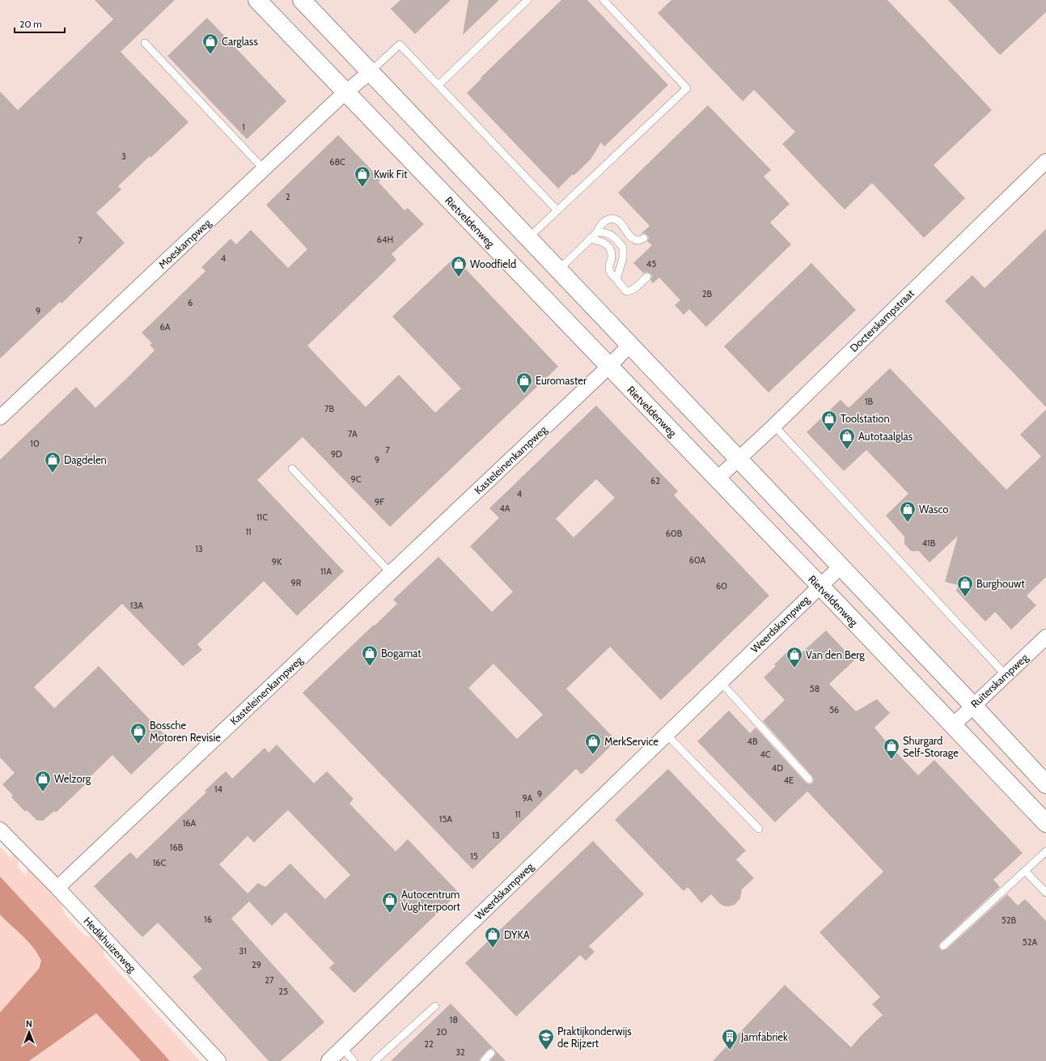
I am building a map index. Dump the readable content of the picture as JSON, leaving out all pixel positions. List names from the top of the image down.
{
  "streets": {
    "main road": ["Rietveldenweg"],
    "street": [
      "Moeskampweg",
      "Docterskampstraat",
      "Kasteleinenkampweg",
      "Weerdskampweg",
      "Ruiterskampweg",
      "Hedikhuizerweg"
    ]
  },
  "crossings": [
    ["Rietveldenweg", "Moeskampweg"],
    ["Rietveldenweg", "Docterskampstraat"],
    ["Rietveldenweg", "Kasteleinenkampweg"],
    ["Rietveldenweg", "Weerdskampweg"],
    ["Rietveldenweg", "Ruiterskampweg"],
    ["Kasteleinenkampweg", "Hedikhuizerweg"]
  ],
  "places": {
    "shop": [
      "Carglass",
      "Kwik Fit",
      "Woodfield",
      "Euromaster",
      "Toolstation",
      "Autotaalglas",
      "Dagdelen",
      "Wasco",
      "Burghouwt",
      "Bogamat",
      "Van den Berg",
      "Bossche Motoren Revisie",
      "MerkService",
      "Shurgard Self-Storage",
      "Welzorg",
      "Autocentrum Vughterpoort",
      "DYKA"
    ],
    "school or university": ["Praktijkonderwijs de Rijzert"],
    "building": ["Jamfabriek"]
  },
  "house_numbers": [
    "1",
    "3",
    "68C",
    "2",
    "64H",
    "7",
    "4",
    "45",
    "2B",
    "6",
    "9",
    "6A",
    "1B",
    "7B",
    "7A",
    "10",
    "7",
    "9D",
    "9",
    "9C",
    "62",
    "4",
    "9F",
    "4A",
    "11C",
    "11",
    "60B",
    "41B",
    "13",
    "60A",
    "9K",
    "11A",
    "9R",
    "60",
    "13A",
    "58",
    "56",
    "4B",
    "4C",
    "4D",
    "4E",
    "14",
    "9",
    "9A",
    "11",
    "15A",
    "16A",
    "13",
    "16B",
    "15",
    "16C",
    "16",
    "52B",
    "52A",
    "31",
    "29",
    "27",
    "25",
    "18",
    "20",
    "22",
    "32"
  ],
  "scale_bar": "20 m",
  "north": "top"
}
